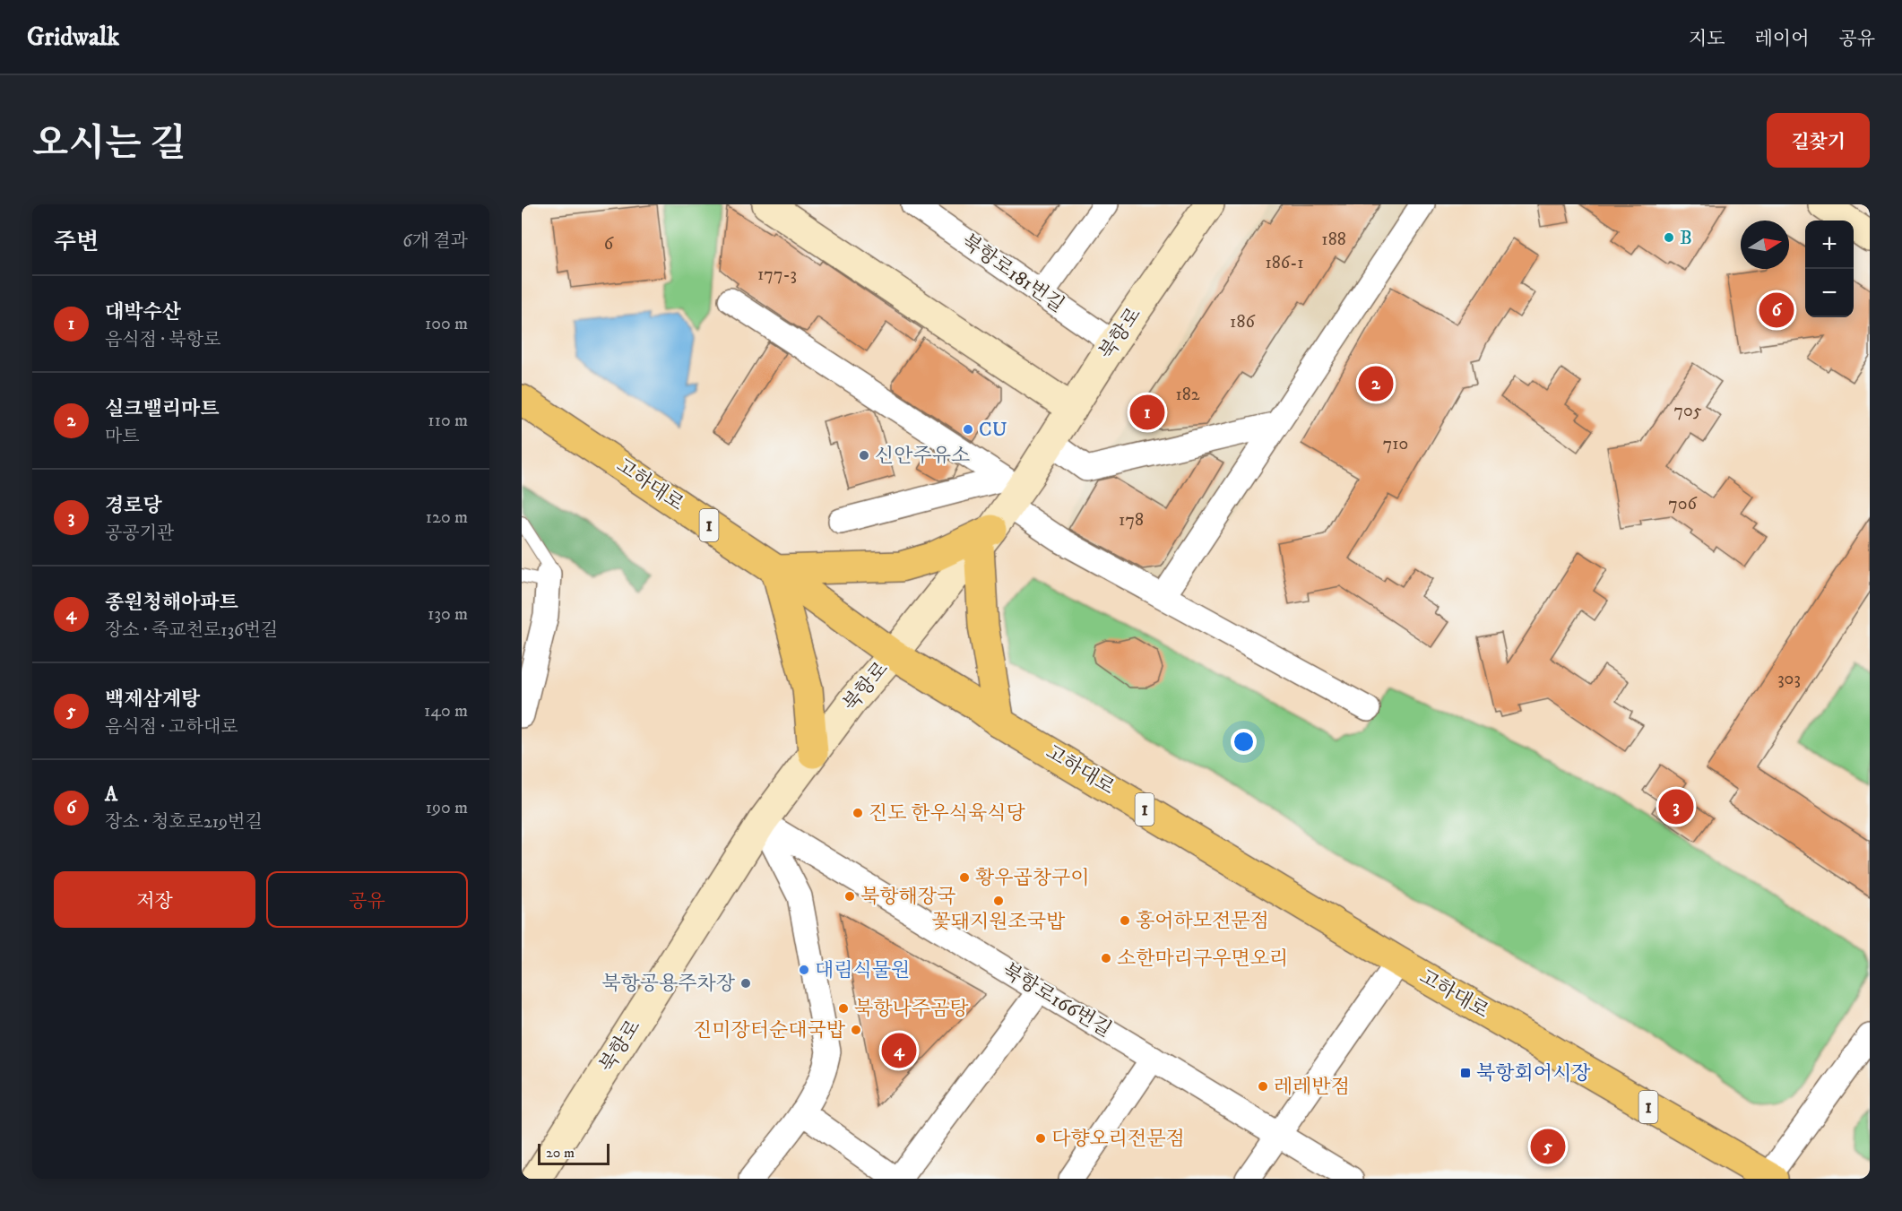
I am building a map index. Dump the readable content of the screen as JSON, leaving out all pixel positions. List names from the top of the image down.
{
  "streets": {
    "main road": ["고하대로", "1"],
    "street": ["북항로181번길", "북항로", "북항로166번길"]
  },
  "crossings": [
    ["북항로181번길", "북항로"],
    ["북항로", "고하대로"],
    ["북항로", "북항로166번길"]
  ],
  "places": {
    "other": [
      "B",
      "CU",
      "신안주유소",
      "진도 한우식육식당",
      "황우곱창구이",
      "북항해장국",
      "꽃돼지원조국밥",
      "홍어하모전문점",
      "소한마리구우면오리",
      "대림식물원",
      "북항공용주차장",
      "북항나주곰탕",
      "진미장터순대국밥",
      "레레반점",
      "다향오리전문점"
    ],
    "transit": ["북항회어시장"]
  },
  "house_numbers": [
    "188",
    "6",
    "186-1",
    "177-3",
    "186",
    "182",
    "705",
    "710",
    "706",
    "178",
    "303"
  ],
  "scale_bar": "20 m",
  "north": "right",
  "page": {
    "header": "Gridwalk",
    "nav": ["지도", "레이어", "공유"],
    "title": "오시는 길",
    "buttons": [
      "길찾기",
      ["저장", "공유"]
    ],
    "heading": ["주변", "6개 결과"],
    "map_buttons": ["+", "−"],
    "list": [
      {
        "mark": "1",
        "name": "대박수산",
        "note": "음식점 · 북항로",
        "value": "100 m"
      },
      {
        "mark": "2",
        "name": "실크밸리마트",
        "note": "마트",
        "value": "110 m"
      },
      {
        "mark": "3",
        "name": "경로당",
        "note": "공공기관",
        "value": "120 m"
      },
      {
        "mark": "4",
        "name": "종원청해아파트",
        "note": "장소 · 죽교천로136번길",
        "value": "130 m"
      },
      {
        "mark": "5",
        "name": "백제삼계탕",
        "note": "음식점 · 고하대로",
        "value": "140 m"
      },
      {
        "mark": "6",
        "name": "A",
        "note": "장소 · 청호로219번길",
        "value": "190 m"
      }
    ],
    "pins": [
      "6",
      "2",
      "1",
      "3",
      "4",
      "5"
    ],
    "scale": "20 m"
  }
}
